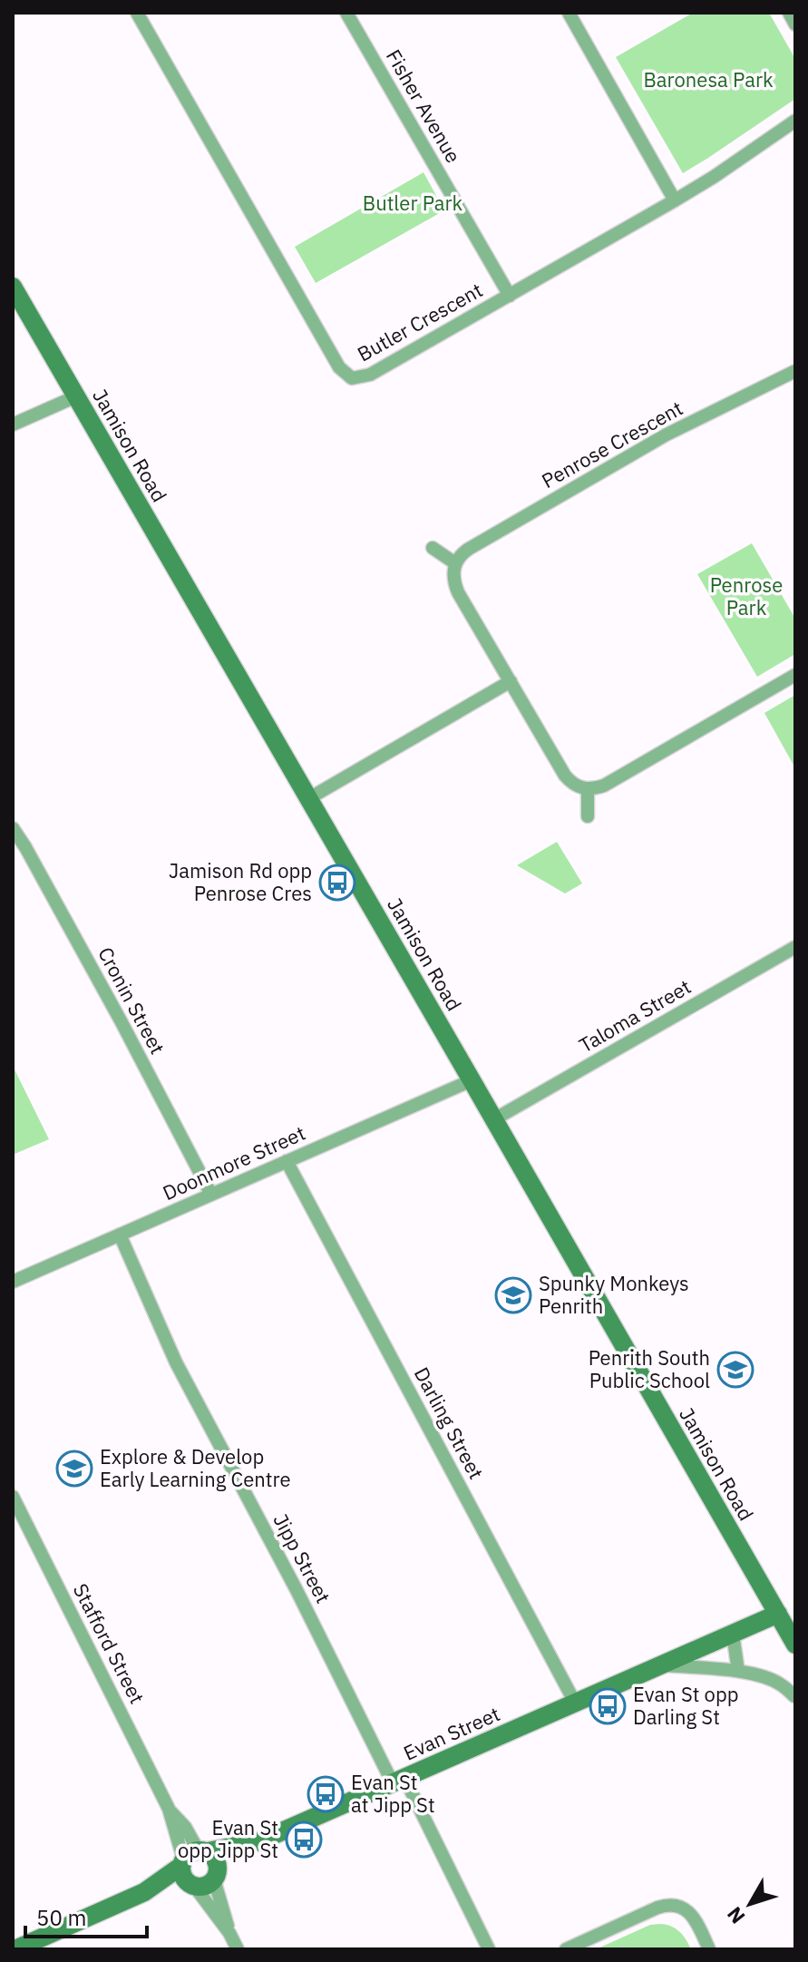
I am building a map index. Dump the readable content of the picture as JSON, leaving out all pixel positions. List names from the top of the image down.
{
  "streets": {
    "main road": ["Jamison Road", "Evan Street"],
    "street": [
      "Fisher Avenue",
      "Butler Crescent",
      "Penrose Crescent",
      "Cronin Street",
      "Taloma Street",
      "Doonmore Street",
      "Darling Street",
      "Jipp Street",
      "Stafford Street"
    ]
  },
  "crossings": [
    ["Fisher Avenue", "Butler Crescent"],
    ["Jamison Road", "Taloma Street"],
    ["Jamison Road", "Doonmore Street"],
    ["Jamison Road", "Evan Street"],
    ["Cronin Street", "Doonmore Street"],
    ["Doonmore Street", "Darling Street"],
    ["Doonmore Street", "Jipp Street"],
    ["Darling Street", "Evan Street"],
    ["Jipp Street", "Evan Street"],
    ["Stafford Street", "Evan Street"]
  ],
  "parks": ["Baronesa Park", "Butler Park", "Penrose Park"],
  "places": {
    "bus stop": [
      "Jamison Rd opp Penrose Cres",
      "Evan St opp Darling St",
      "Evan St at Jipp St",
      "Evan St opp Jipp St"
    ],
    "school or university": ["Spunky Monkeys Penrith", "Penrith South Public School", "Explore & Develop Early Learning Centre"]
  },
  "scale_bar": "50 m",
  "north": "bottom left"
}
